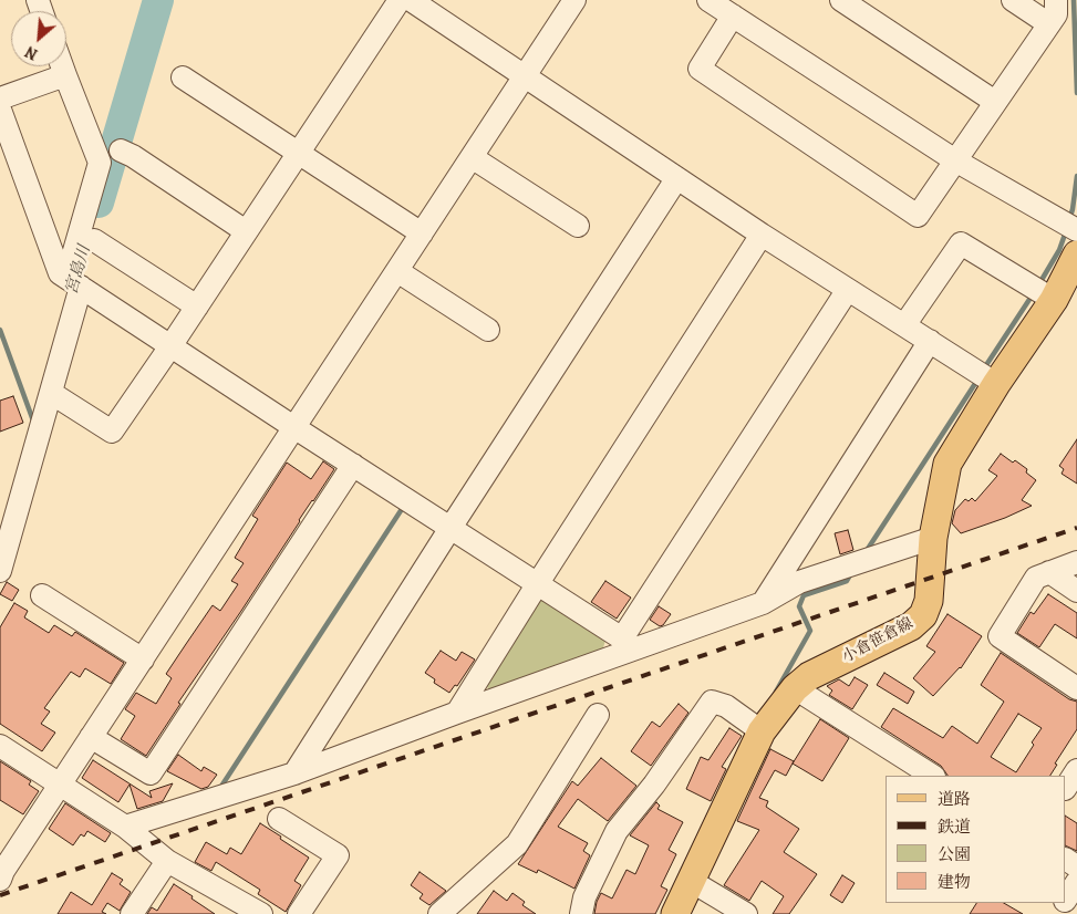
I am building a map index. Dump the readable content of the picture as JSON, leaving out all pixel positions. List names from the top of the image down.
{
  "streets": {
    "main road": ["小倉笹倉線"]
  },
  "water": ["宮島川"],
  "legend": [
    "道路",
    "鉄道",
    "公園",
    "建物"
  ],
  "north": "bottom left"
}
